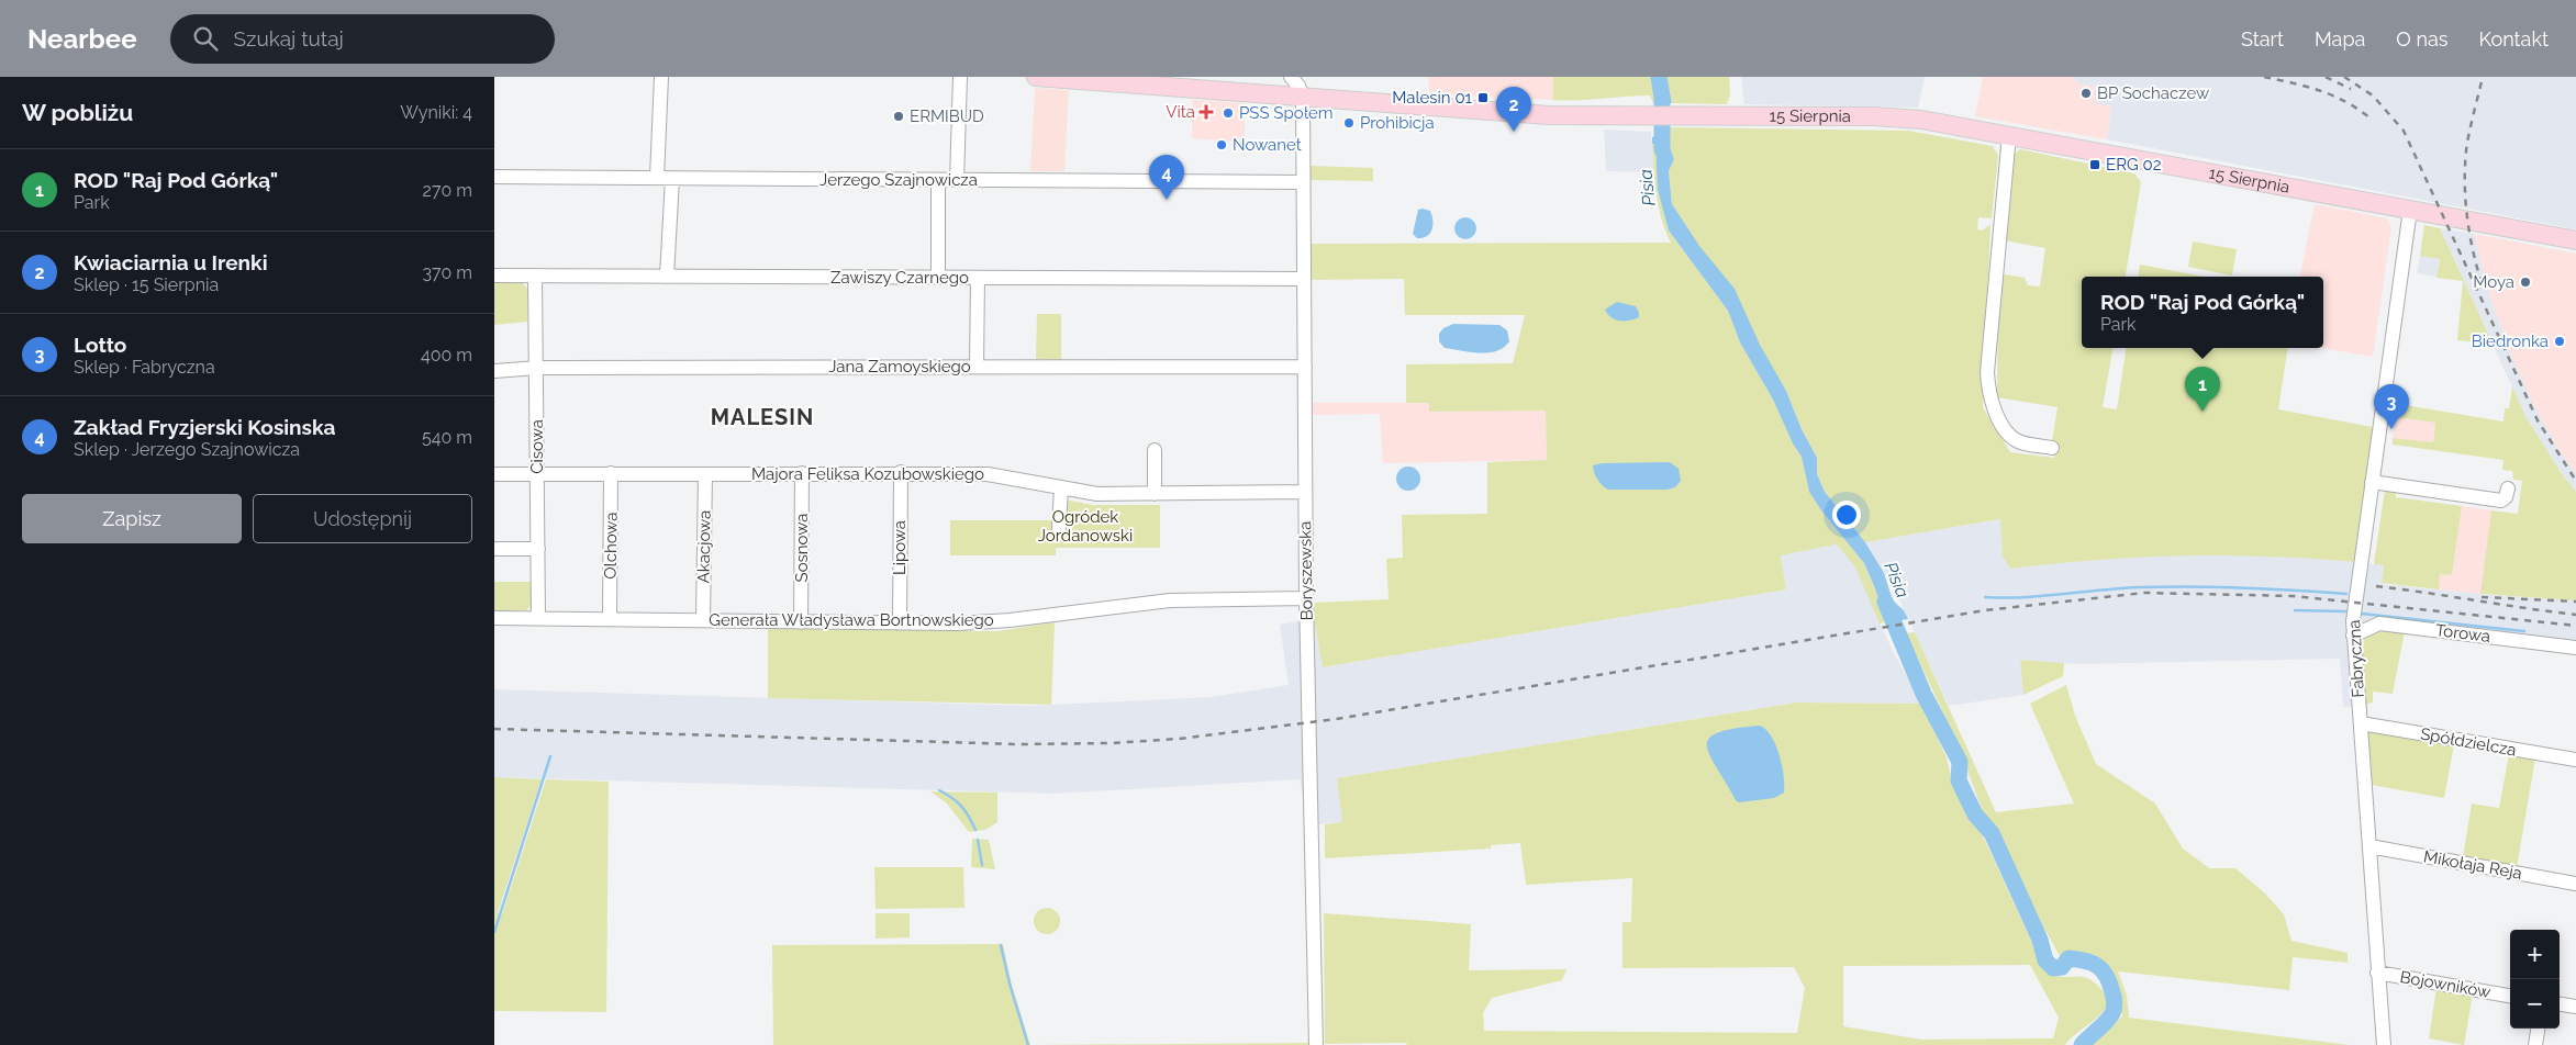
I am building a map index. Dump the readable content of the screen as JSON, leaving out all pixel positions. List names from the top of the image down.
{
  "streets": {
    "main road": ["15 Sierpnia"],
    "street": [
      "Jerzego Szajnowicza",
      "Zawiszy Czarnego",
      "Jana Zamoyskiego",
      "Cisowa",
      "Majora Feliksa Kozubowskiego",
      "Olchowa",
      "Akacjowa",
      "Sosnowa",
      "Lipowa",
      "Boryszewska",
      "Generała Władysława Bortnowskiego",
      "Torowa",
      "Fabryczna",
      "Spółdzielcza",
      "Mikołaja Reja",
      "Bojowników"
    ]
  },
  "crossings": [
    ["15 Sierpnia", "Boryszewska"],
    ["15 Sierpnia", "Fabryczna"],
    ["Jerzego Szajnowicza", "Boryszewska"],
    ["Zawiszy Czarnego", "Cisowa"],
    ["Zawiszy Czarnego", "Boryszewska"],
    ["Jana Zamoyskiego", "Cisowa"],
    ["Jana Zamoyskiego", "Boryszewska"],
    ["Cisowa", "Majora Feliksa Kozubowskiego"],
    ["Cisowa", "Generała Władysława Bortnowskiego"],
    ["Majora Feliksa Kozubowskiego", "Olchowa"],
    ["Majora Feliksa Kozubowskiego", "Akacjowa"],
    ["Majora Feliksa Kozubowskiego", "Sosnowa"],
    ["Majora Feliksa Kozubowskiego", "Lipowa"],
    ["Majora Feliksa Kozubowskiego", "Boryszewska"],
    ["Olchowa", "Generała Władysława Bortnowskiego"],
    ["Akacjowa", "Generała Władysława Bortnowskiego"],
    ["Sosnowa", "Generała Władysława Bortnowskiego"],
    ["Lipowa", "Generała Władysława Bortnowskiego"],
    ["Boryszewska", "Generała Władysława Bortnowskiego"],
    ["Torowa", "Fabryczna"],
    ["Fabryczna", "Spółdzielcza"],
    ["Fabryczna", "Mikołaja Reja"],
    ["Fabryczna", "Bojowników"]
  ],
  "districts": ["MALESIN"],
  "water": ["Pisia"],
  "parks": ["Ogródek Jordanowski"],
  "places": {
    "other": [
      "BP Sochaczew",
      "PSS Społem",
      "ERMIBUD",
      "Prohibicja",
      "Nowanet",
      "Moya",
      "Biedronka"
    ],
    "transit": ["Malesin 01", "ERG 02"],
    "health": ["Vita"]
  },
  "page": {
    "header": "Nearbee",
    "search": "Szukaj tutaj",
    "nav": [
      "Start",
      "Mapa",
      "O nas",
      "Kontakt"
    ],
    "heading": ["W pobliżu", "Wyniki: 4"],
    "pins": [
      "2",
      "4",
      "1",
      "3"
    ],
    "list": [
      {
        "mark": "1",
        "name": "ROD \"Raj Pod Górką\"",
        "note": "Park",
        "value": "270 m"
      },
      {
        "mark": "2",
        "name": "Kwiaciarnia u Irenki",
        "note": "Sklep · 15 Sierpnia",
        "value": "370 m"
      },
      {
        "mark": "3",
        "name": "Lotto",
        "note": "Sklep · Fabryczna",
        "value": "400 m"
      },
      {
        "mark": "4",
        "name": "Zakład Fryzjerski Kosinska",
        "note": "Sklep · Jerzego Szajnowicza",
        "value": "540 m"
      }
    ],
    "popup": ["ROD \"Raj Pod Górką\"", "Park"],
    "buttons": ["Zapisz", "Udostępnij"],
    "map_buttons": ["+", "−"]
  }
}
